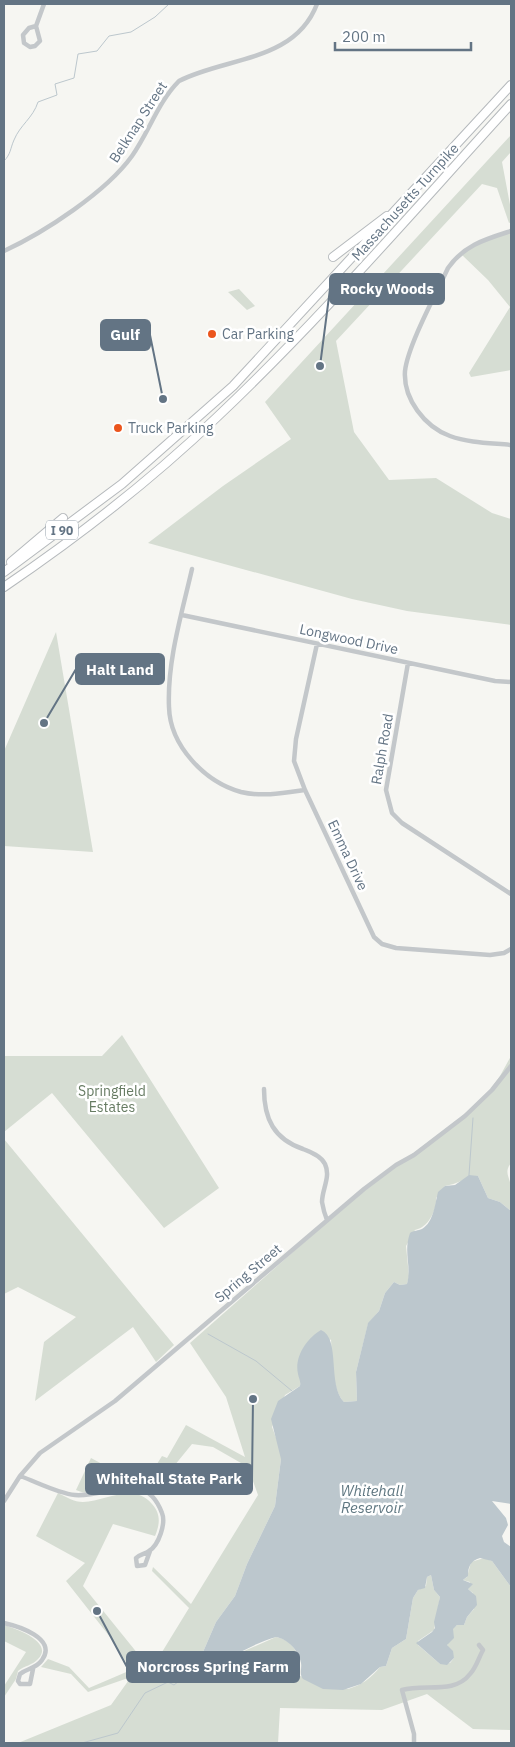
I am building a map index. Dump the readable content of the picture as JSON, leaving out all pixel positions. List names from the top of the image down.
{
  "streets": {
    "highway": ["Massachusetts Turnpike", "I 90"],
    "street": [
      "Belknap Street",
      "Longwood Drive",
      "Ralph Road",
      "Emma Drive",
      "Spring Street"
    ]
  },
  "crossings": [
    ["Longwood Drive", "Ralph Road"],
    ["Longwood Drive", "Emma Drive"]
  ],
  "water": ["Whitehall Reservoir"],
  "parks": ["Springfield Estates"],
  "places": [
    "Car Parking",
    "Rocky Woods",
    "Gulf",
    "Truck Parking",
    "Halt Land",
    "Whitehall State Park",
    "Norcross Spring Farm"
  ],
  "scale_bar": "200 m"
}
